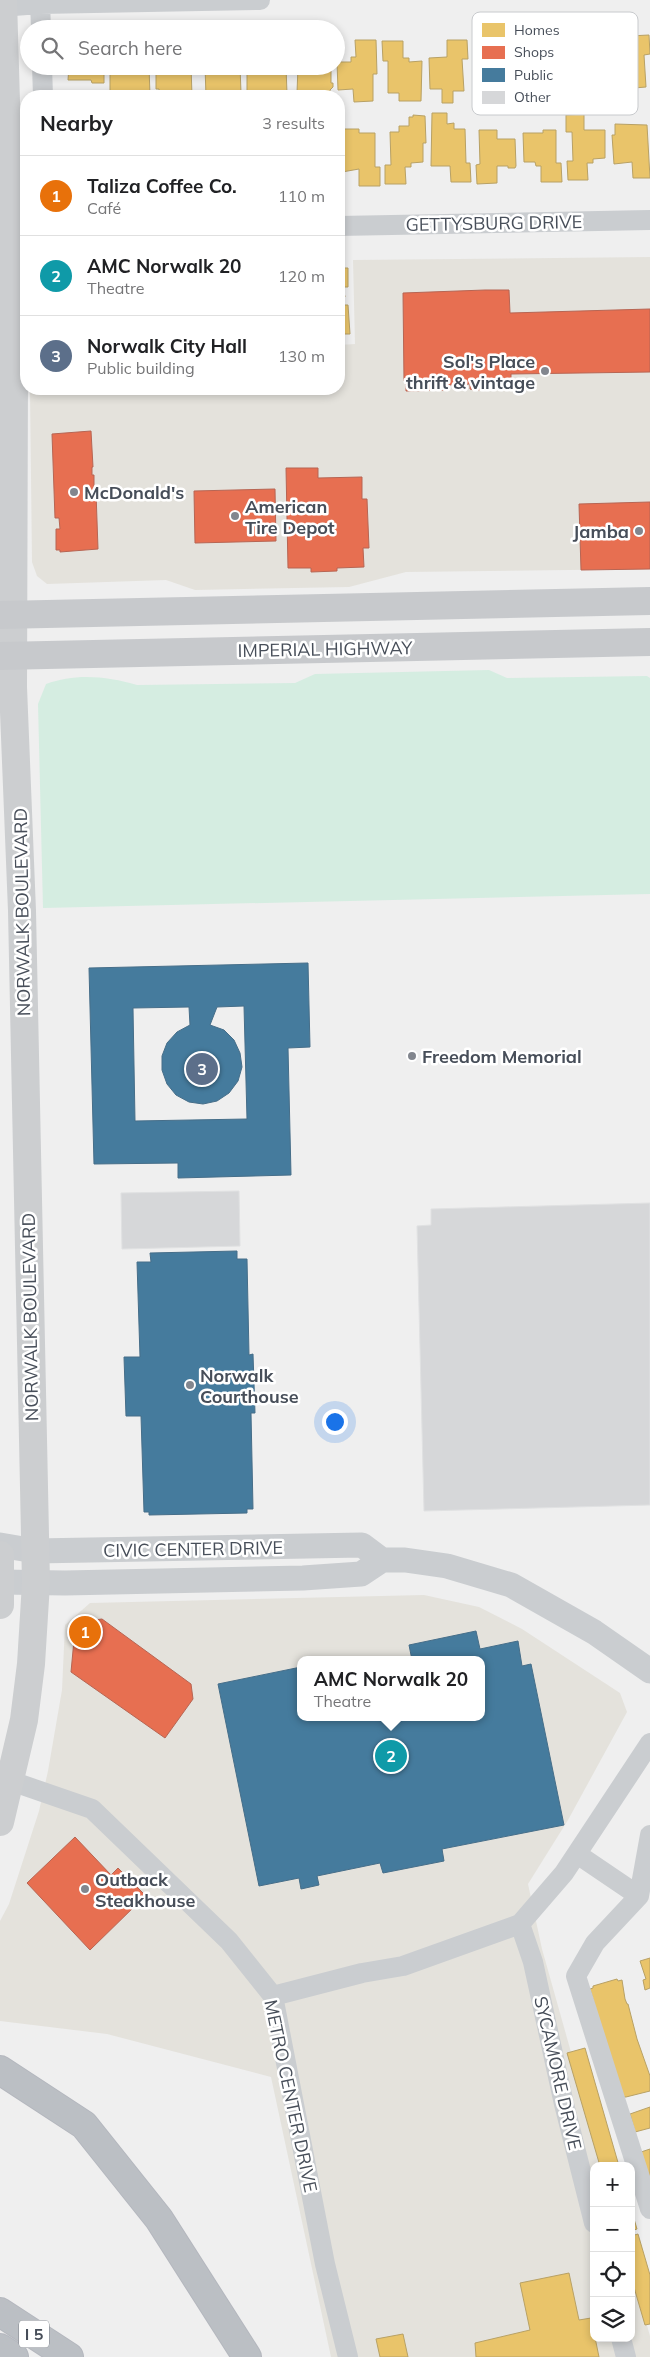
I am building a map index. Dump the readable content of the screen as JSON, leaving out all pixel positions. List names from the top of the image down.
{
  "streets": {
    "highway": ["I 5"],
    "main road": ["IMPERIAL HIGHWAY", "NORWALK BOULEVARD"],
    "street": [
      "GETTYSBURG DRIVE",
      "CIVIC CENTER DRIVE",
      "SYCAMORE DRIVE",
      "METRO CENTER DRIVE"
    ]
  },
  "crossings": [
    ["IMPERIAL HIGHWAY", "NORWALK BOULEVARD"],
    ["NORWALK BOULEVARD", "CIVIC CENTER DRIVE"],
    ["NORWALK BOULEVARD", "METRO CENTER DRIVE"]
  ],
  "places": [
    "Sol's Place thrift & vintage",
    "McDonald's",
    "American Tire Depot",
    "Jamba",
    "Freedom Memorial",
    "Norwalk Courthouse",
    "Outback Steakhouse"
  ],
  "legend": [
    "Homes",
    "Shops",
    "Public",
    "Other"
  ],
  "page": {
    "search": "Search here",
    "heading": ["Nearby", "3 results"],
    "list": [
      {
        "mark": "1",
        "name": "Taliza Coffee Co.",
        "note": "Café",
        "value": "110 m"
      },
      {
        "mark": "2",
        "name": "AMC Norwalk 20",
        "note": "Theatre",
        "value": "120 m"
      },
      {
        "mark": "3",
        "name": "Norwalk City Hall",
        "note": "Public building",
        "value": "130 m"
      }
    ],
    "pins": ["3", "1", "2"],
    "popup": ["AMC Norwalk 20", "Theatre"],
    "map_buttons": ["+", "−"]
  }
}
